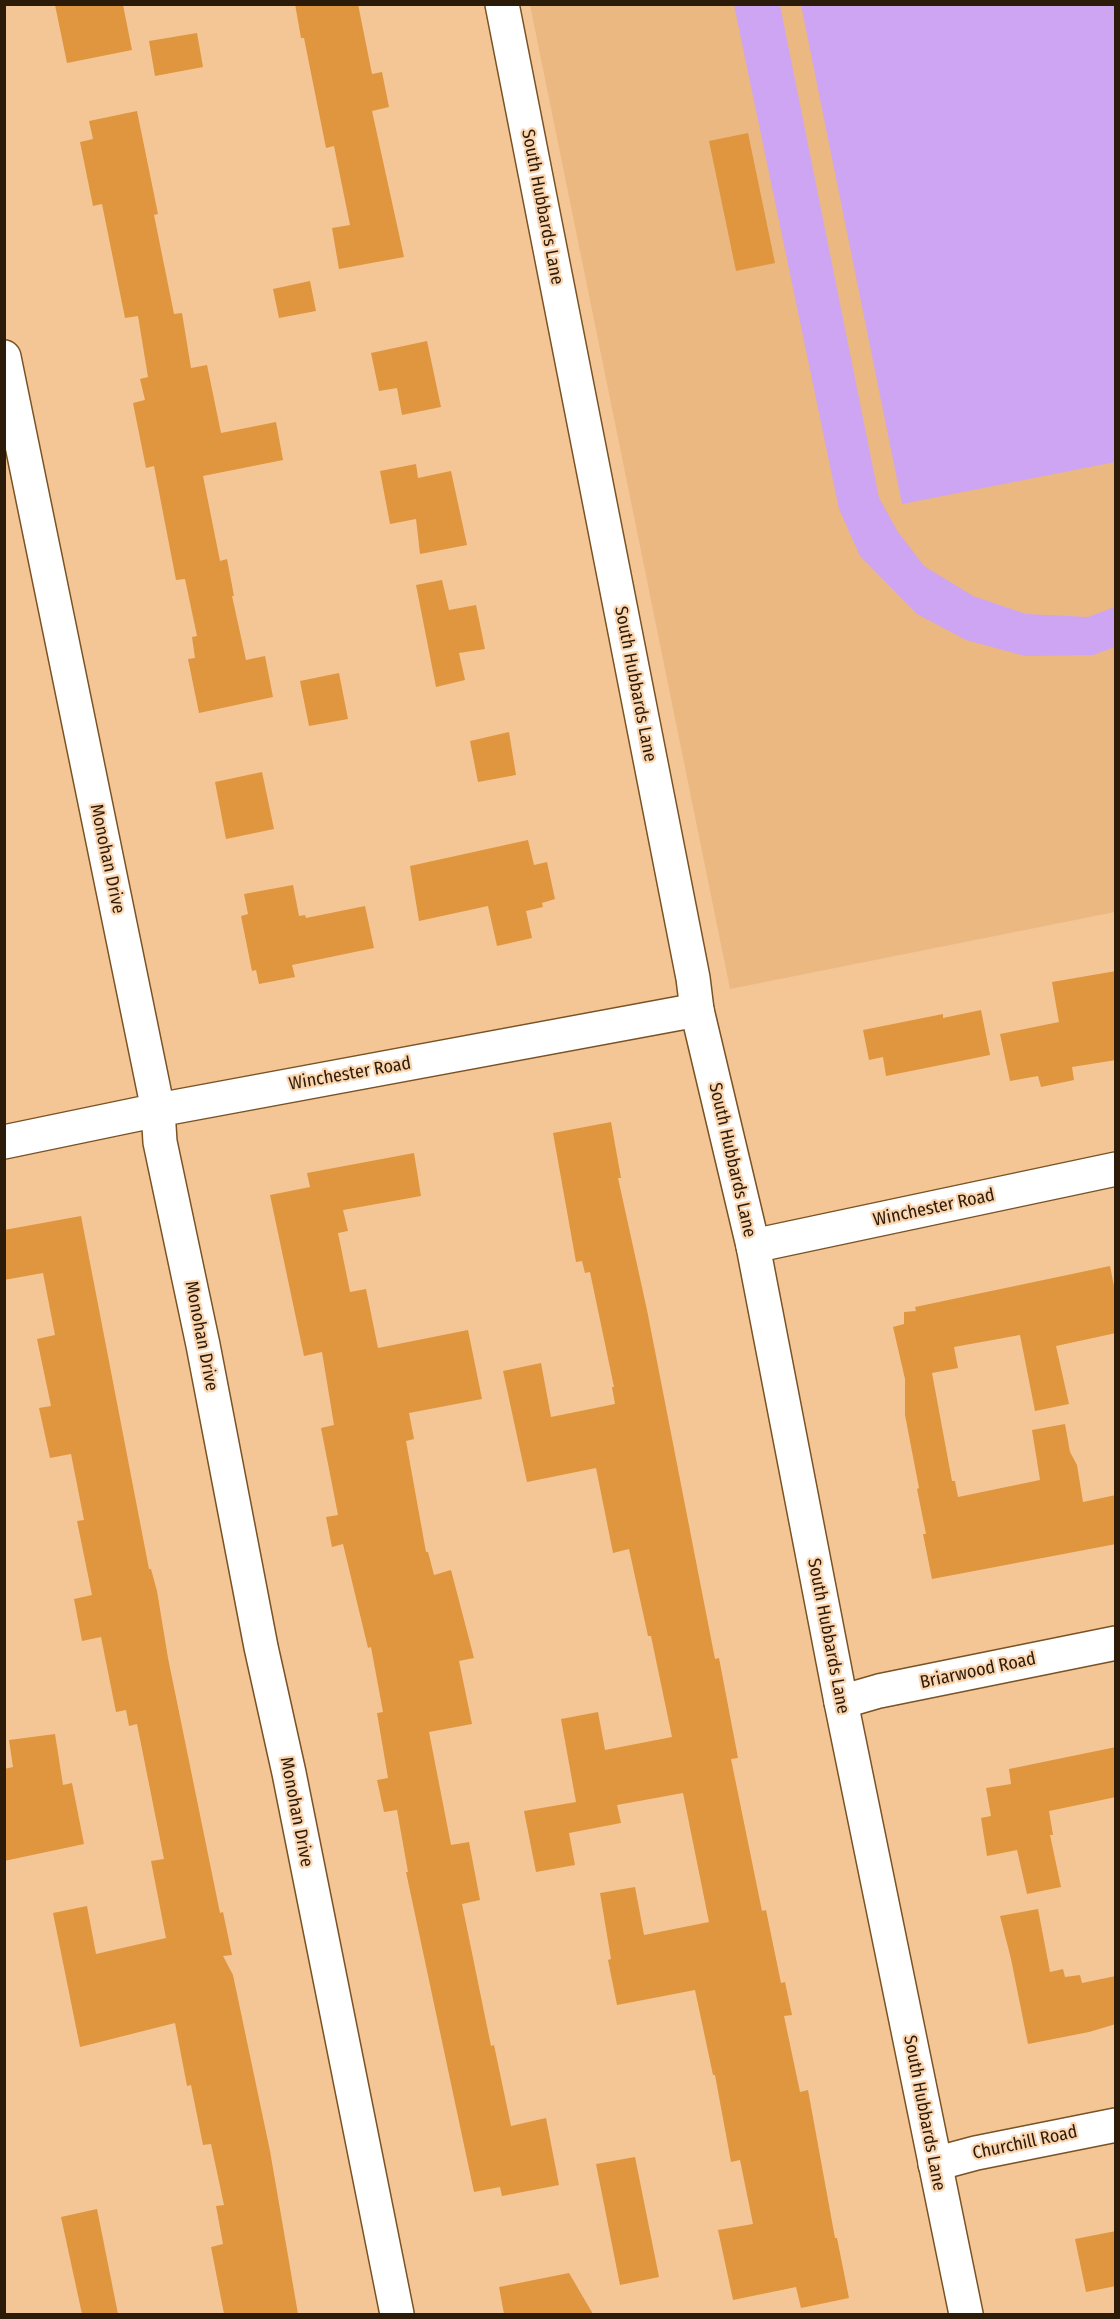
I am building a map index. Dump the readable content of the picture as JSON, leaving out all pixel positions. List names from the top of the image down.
{
  "streets": {
    "street": [
      "South Hubbards Lane",
      "Monohan Drive",
      "Winchester Road",
      "Briarwood Road",
      "Churchill Road"
    ]
  },
  "crossings": [
    ["South Hubbards Lane", "Winchester Road"],
    ["South Hubbards Lane", "Briarwood Road"],
    ["South Hubbards Lane", "Churchill Road"],
    ["Monohan Drive", "Winchester Road"]
  ]
}
